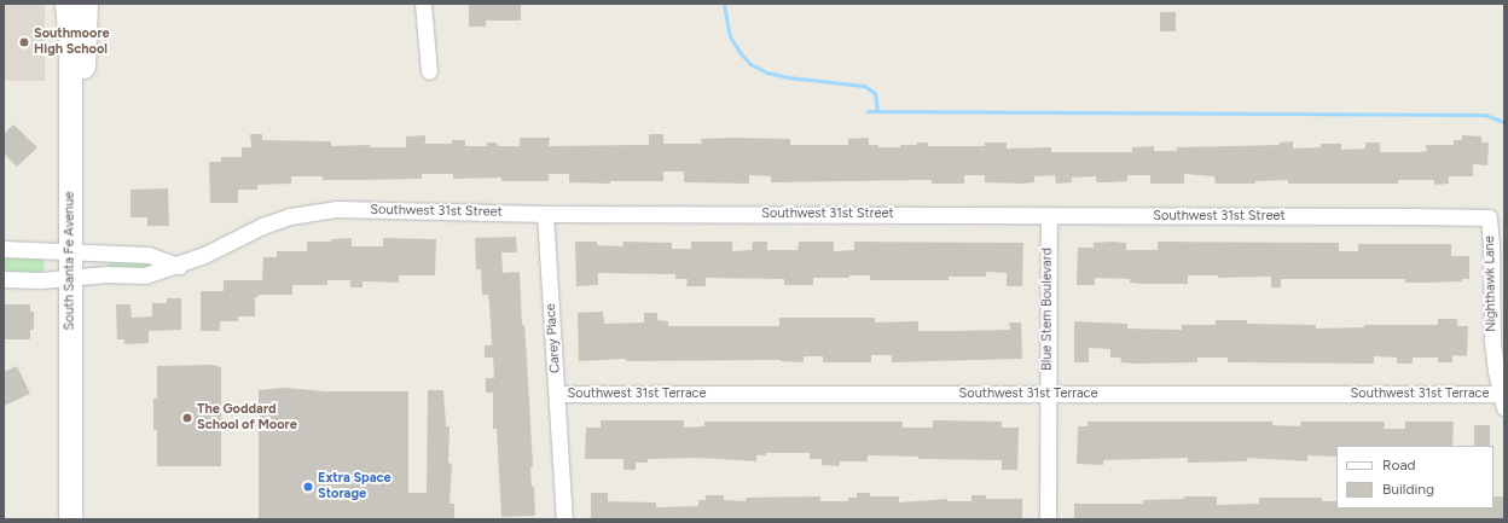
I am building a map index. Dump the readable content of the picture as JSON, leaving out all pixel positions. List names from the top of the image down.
{
  "streets": {
    "main road": ["South Santa Fe Avenue"],
    "street": [
      "Southwest 31st Street",
      "Nighthawk Lane",
      "Blue Stem Boulevard",
      "Carey Place",
      "Southwest 31st Terrace"
    ]
  },
  "crossings": [
    ["Southwest 31st Street", "South Santa Fe Avenue"],
    ["Southwest 31st Street", "Nighthawk Lane"],
    ["Southwest 31st Street", "Blue Stem Boulevard"],
    ["Southwest 31st Street", "Carey Place"],
    ["Nighthawk Lane", "Southwest 31st Terrace"],
    ["Blue Stem Boulevard", "Southwest 31st Terrace"],
    ["Carey Place", "Southwest 31st Terrace"]
  ],
  "places": ["Southmoore High School", "The Goddard School of Moore", "Extra Space Storage"],
  "legend": ["Road", "Building"]
}
